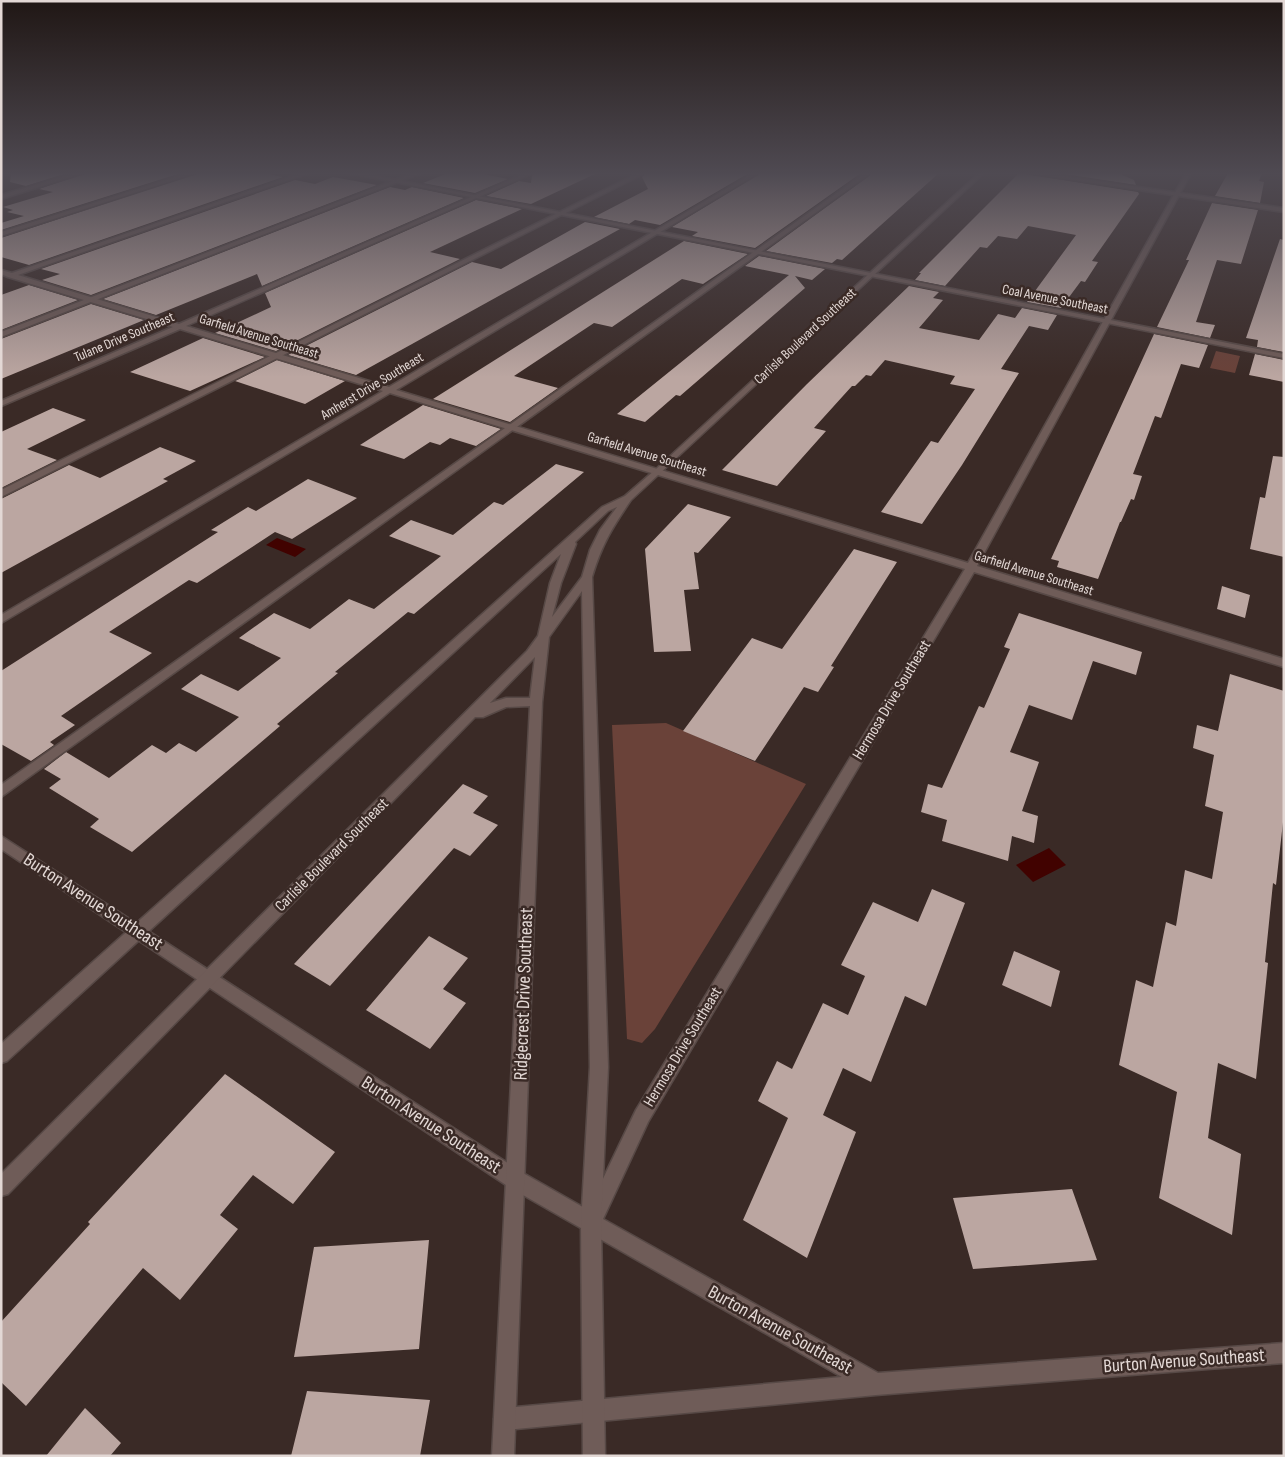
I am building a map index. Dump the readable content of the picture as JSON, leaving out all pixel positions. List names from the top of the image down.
{
  "streets": {
    "street": [
      "Coal Avenue Southeast",
      "Garfield Avenue Southeast",
      "Carlisle Boulevard Southeast",
      "Tulane Drive Southeast",
      "Amherst Drive Southeast",
      "Hermosa Drive Southeast",
      "Burton Avenue Southeast",
      "Ridgecrest Drive Southeast"
    ]
  },
  "crossings": [
    ["Coal Avenue Southeast", "Carlisle Boulevard Southeast"],
    ["Coal Avenue Southeast", "Hermosa Drive Southeast"],
    ["Garfield Avenue Southeast", "Carlisle Boulevard Southeast"],
    ["Garfield Avenue Southeast", "Tulane Drive Southeast"],
    ["Garfield Avenue Southeast", "Amherst Drive Southeast"],
    ["Garfield Avenue Southeast", "Hermosa Drive Southeast"],
    ["Carlisle Boulevard Southeast", "Burton Avenue Southeast"],
    ["Carlisle Boulevard Southeast", "Ridgecrest Drive Southeast"],
    ["Hermosa Drive Southeast", "Burton Avenue Southeast"],
    ["Burton Avenue Southeast", "Ridgecrest Drive Southeast"]
  ]
}
